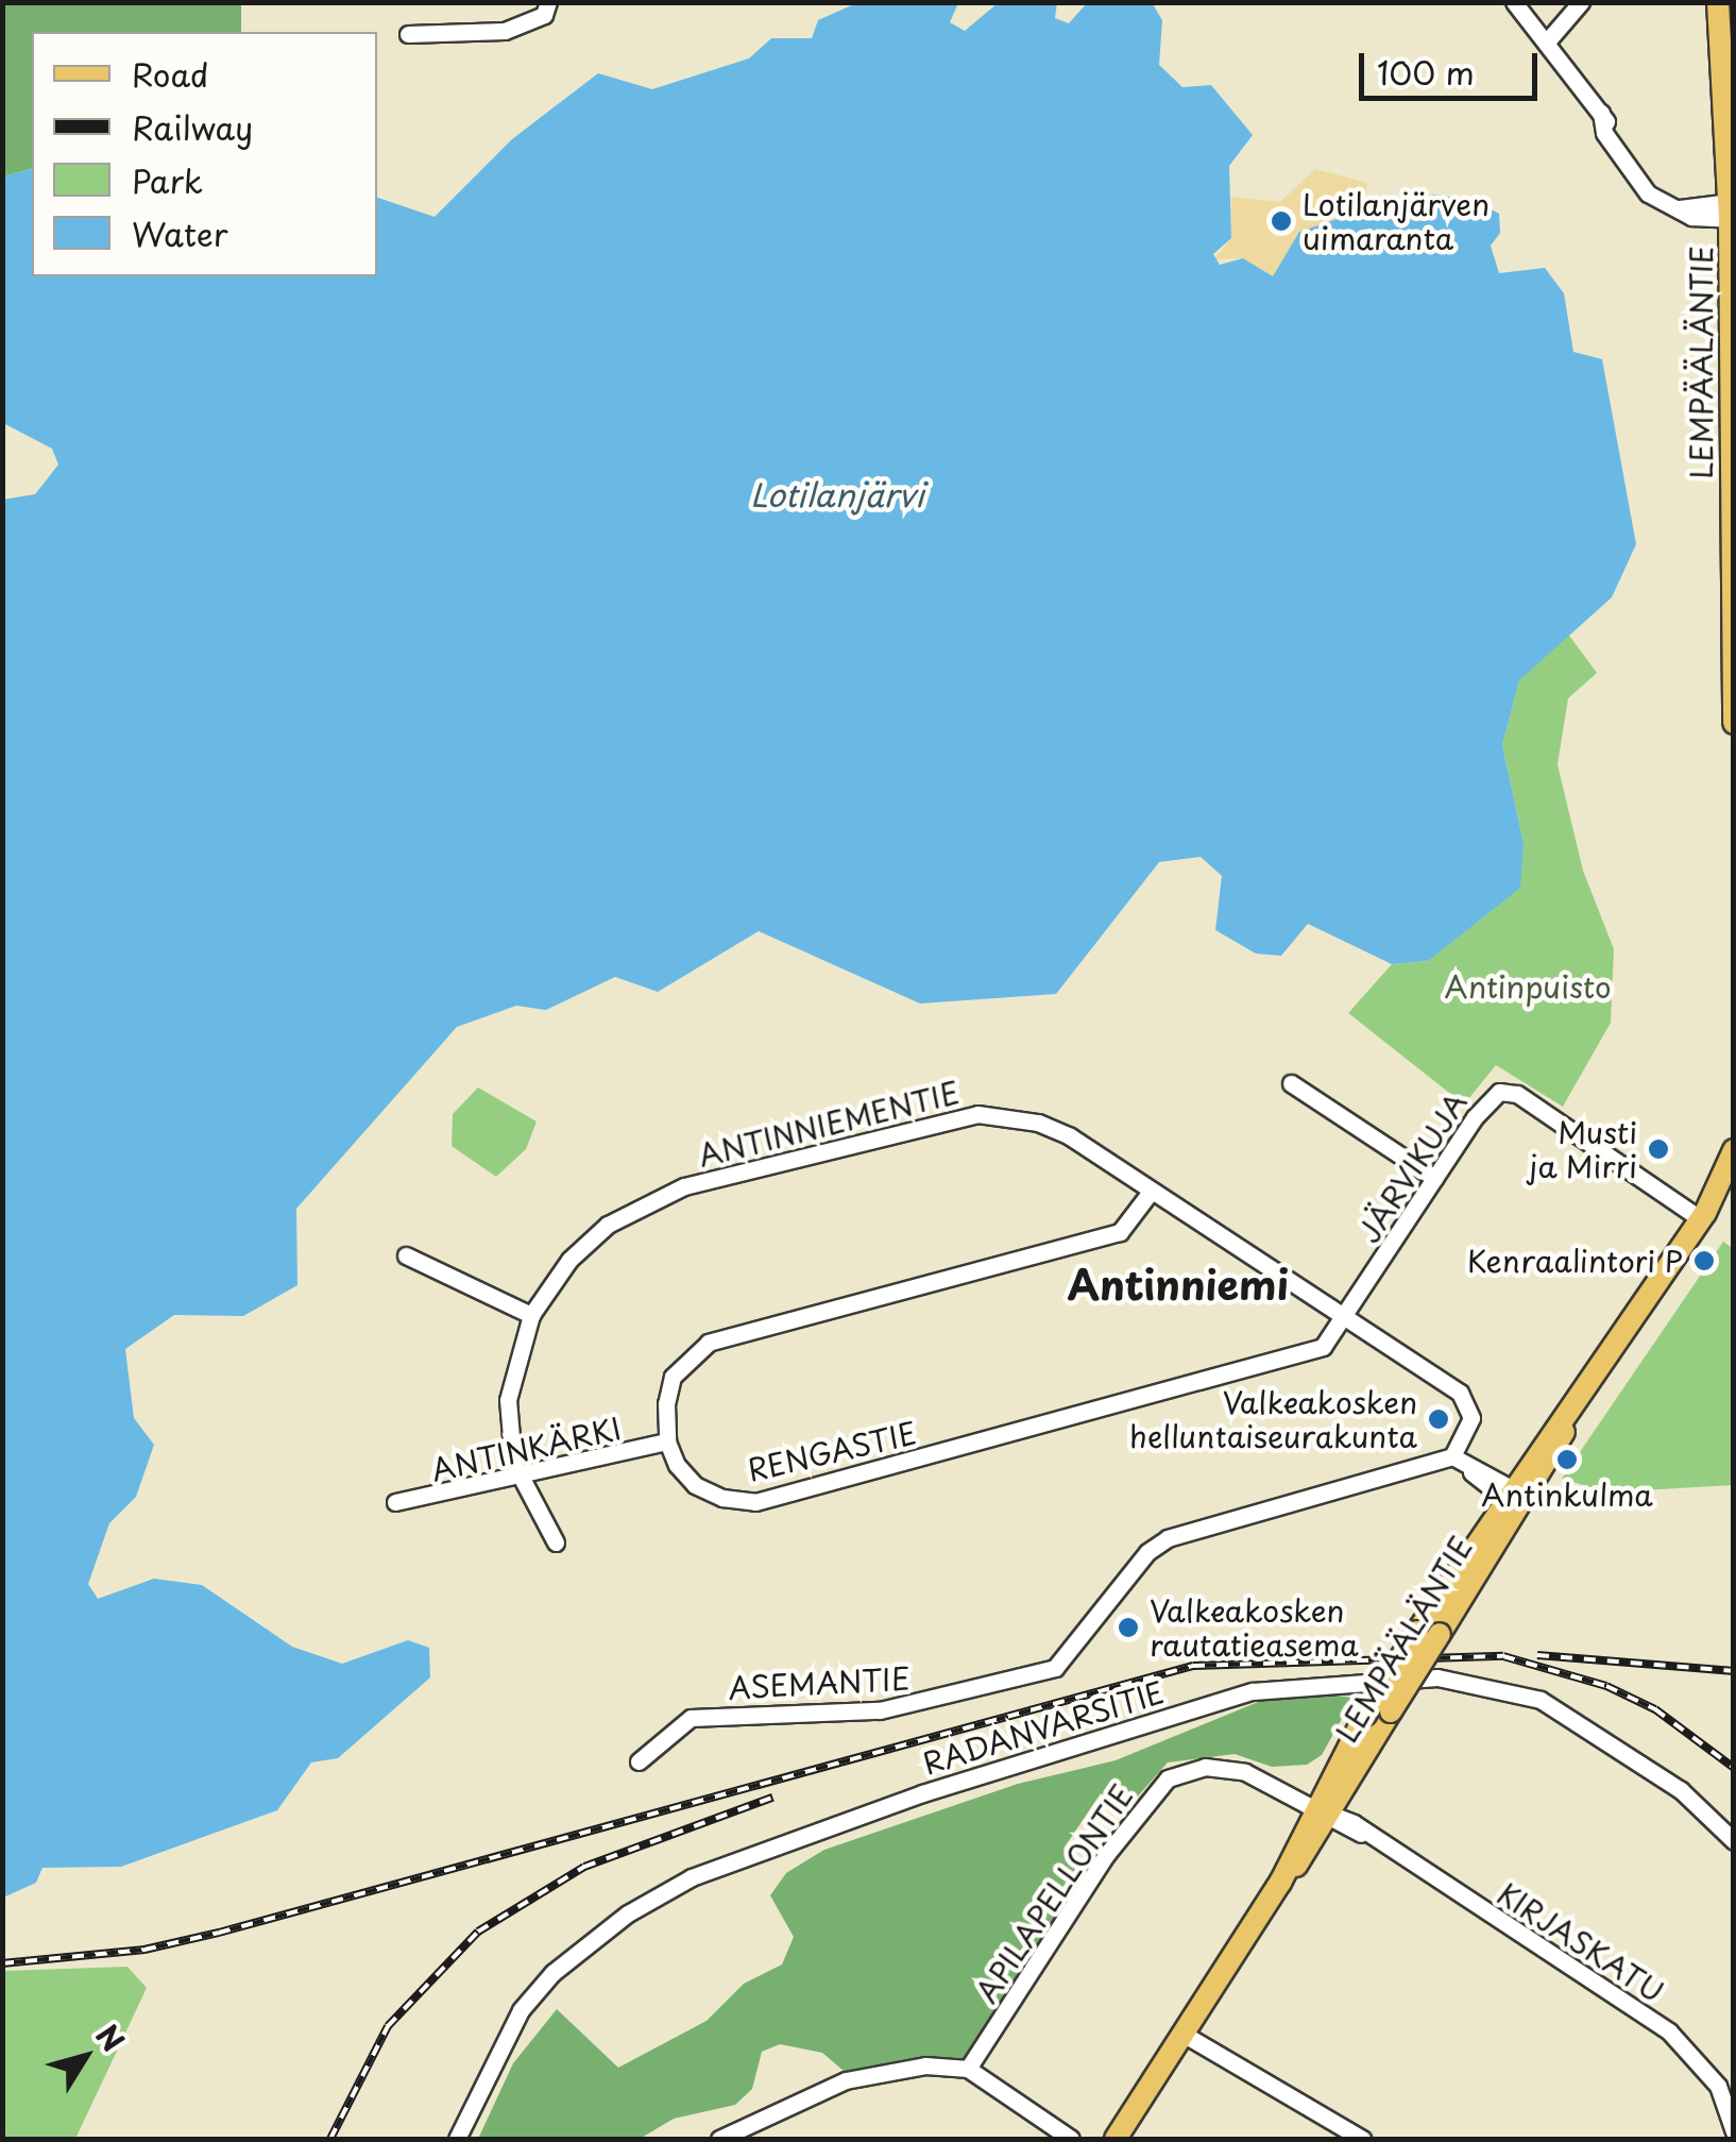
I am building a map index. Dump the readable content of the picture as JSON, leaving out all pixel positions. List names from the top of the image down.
{
  "streets": {
    "main road": ["LEMPÄÄLÄNTIE"],
    "street": [
      "ANTINNIEMENTIE",
      "JÄRVIKUJA",
      "ANTINKÄRKI",
      "RENGASTIE",
      "ASEMANTIE",
      "RADANVARSITIE",
      "APILAPELLONTIE",
      "KIRJASKATU"
    ]
  },
  "crossings": [
    ["LEMPÄÄLÄNTIE", "JÄRVIKUJA"],
    ["LEMPÄÄLÄNTIE", "APILAPELLONTIE"],
    ["LEMPÄÄLÄNTIE", "KIRJASKATU"],
    ["ANTINNIEMENTIE", "JÄRVIKUJA"],
    ["ANTINNIEMENTIE", "ANTINKÄRKI"],
    ["ANTINNIEMENTIE", "RENGASTIE"],
    ["ANTINNIEMENTIE", "ASEMANTIE"],
    ["JÄRVIKUJA", "RENGASTIE"],
    ["ANTINKÄRKI", "RENGASTIE"],
    ["APILAPELLONTIE", "KIRJASKATU"]
  ],
  "districts": ["Antinniemi"],
  "water": ["Lotilanjärvi"],
  "parks": ["Antinpuisto"],
  "places": [
    "Lotilanjärven uimaranta",
    "Musti ja Mirri",
    "Kenraalintori P",
    "Valkeakosken helluntaiseurakunta",
    "Antinkulma",
    "Valkeakosken rautatieasema"
  ],
  "legend": [
    "Road",
    "Railway",
    "Park",
    "Water"
  ],
  "scale_bar": "100 m",
  "north": "top right"
}
